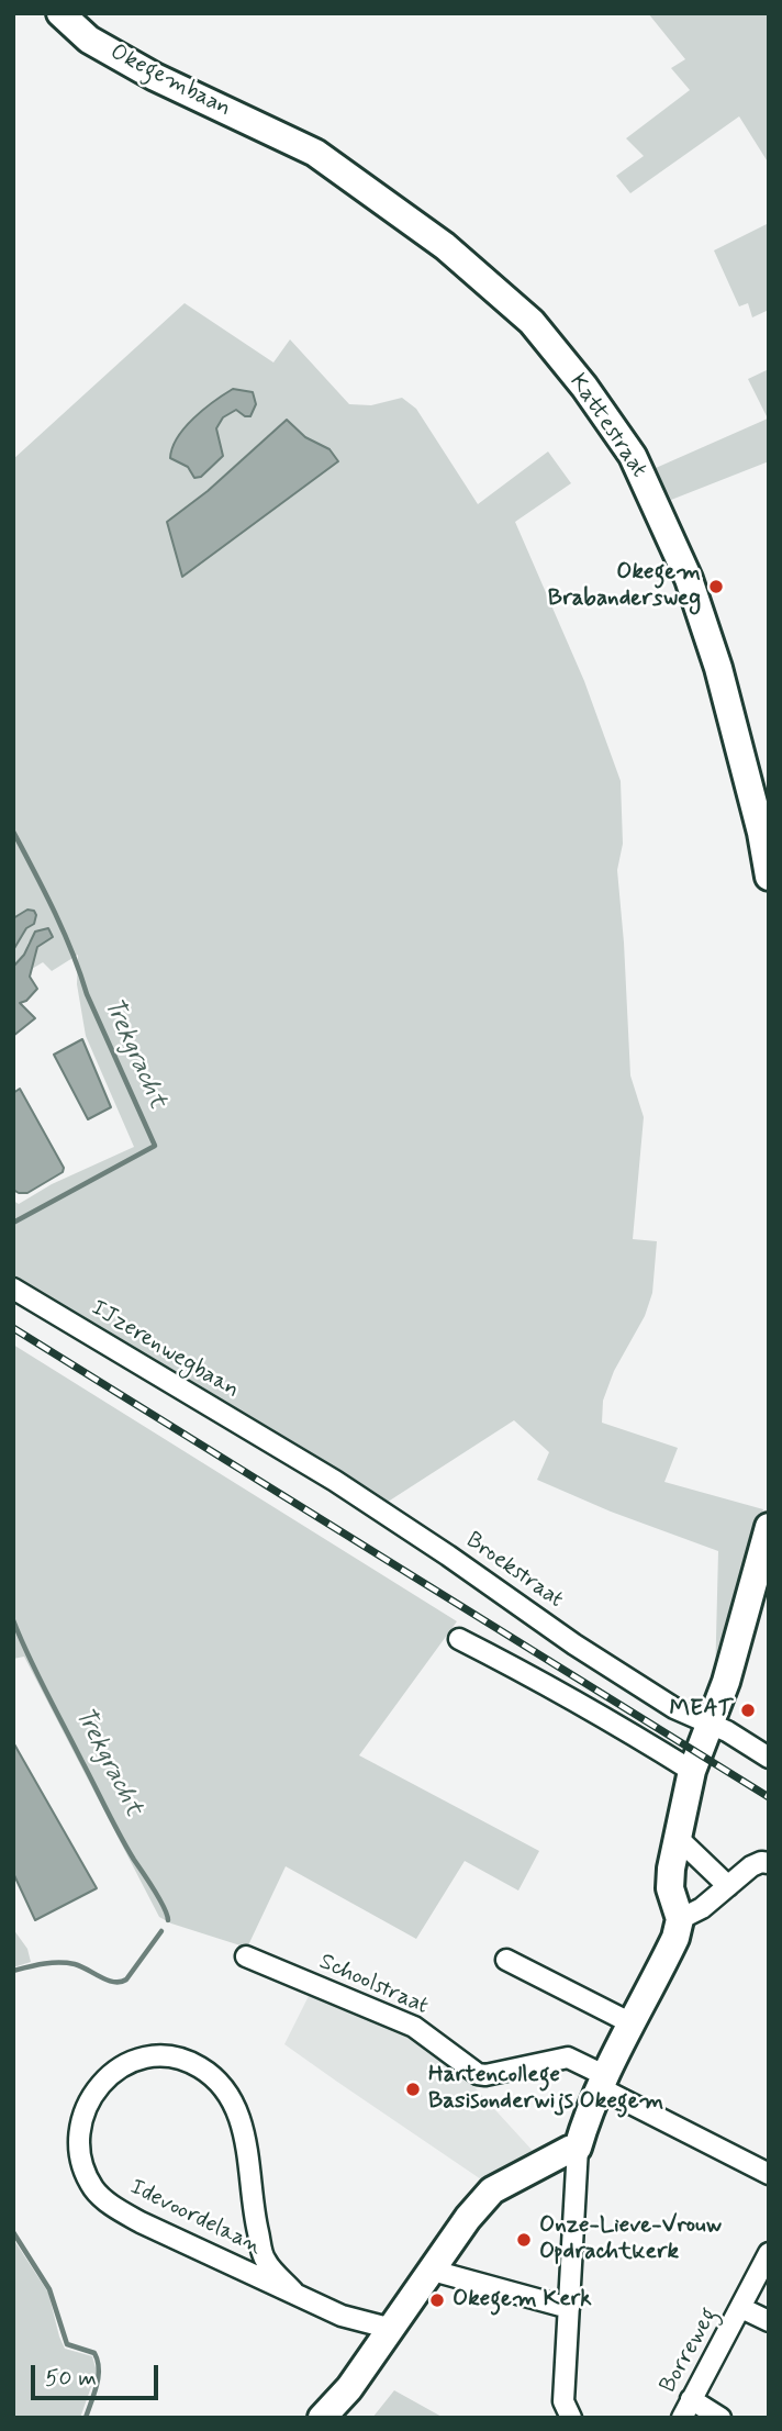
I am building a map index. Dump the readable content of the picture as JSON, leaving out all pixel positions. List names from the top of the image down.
{
  "streets": {
    "main road": ["Okegembaan", "Kattestraat"],
    "street": [
      "IJzerenwegbaan",
      "Broekstraat",
      "Schoolstraat",
      "Idevoordelaan",
      "Borreweg"
    ]
  },
  "crossings": [
    ["Okegembaan", "Kattestraat"],
    ["IJzerenwegbaan", "Broekstraat"]
  ],
  "water": ["Trekgracht"],
  "places": [
    "Okegem Brabandersweg",
    "MEAT",
    "Hartencollege Basisonderwijs Okegem",
    "Onze-Lieve-Vrouw Opdrachtkerk",
    "Okegem Kerk"
  ],
  "scale_bar": "50 m"
}
